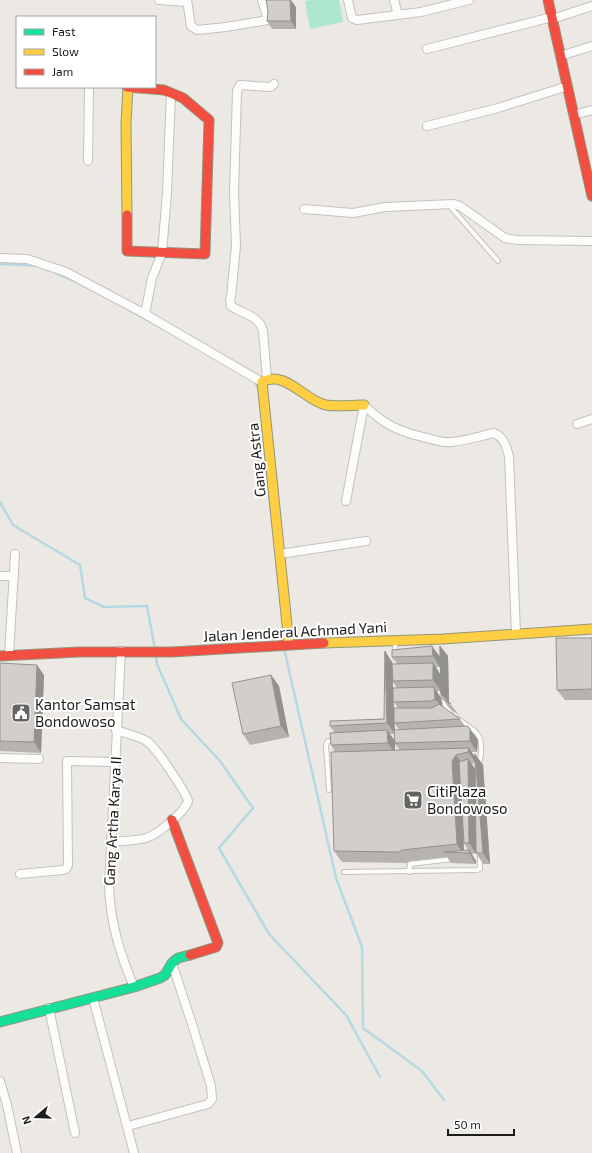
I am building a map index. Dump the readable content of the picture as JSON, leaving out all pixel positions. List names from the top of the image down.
{
  "streets": {
    "street": ["Gang Astra", "Jalan Jenderal Achmad Yani", "Gang Artha Karya II"]
  },
  "crossings": [
    ["Gang Astra", "Jalan Jenderal Achmad Yani"],
    ["Jalan Jenderal Achmad Yani", "Gang Artha Karya II"]
  ],
  "places": {
    "public building": ["Kantor Samsat Bondowoso"],
    "supermarket": ["CitiPlaza Bondowoso"]
  },
  "legend": ["Fast", "Slow", "Jam"],
  "scale_bar": "50 m",
  "north": "left"
}
